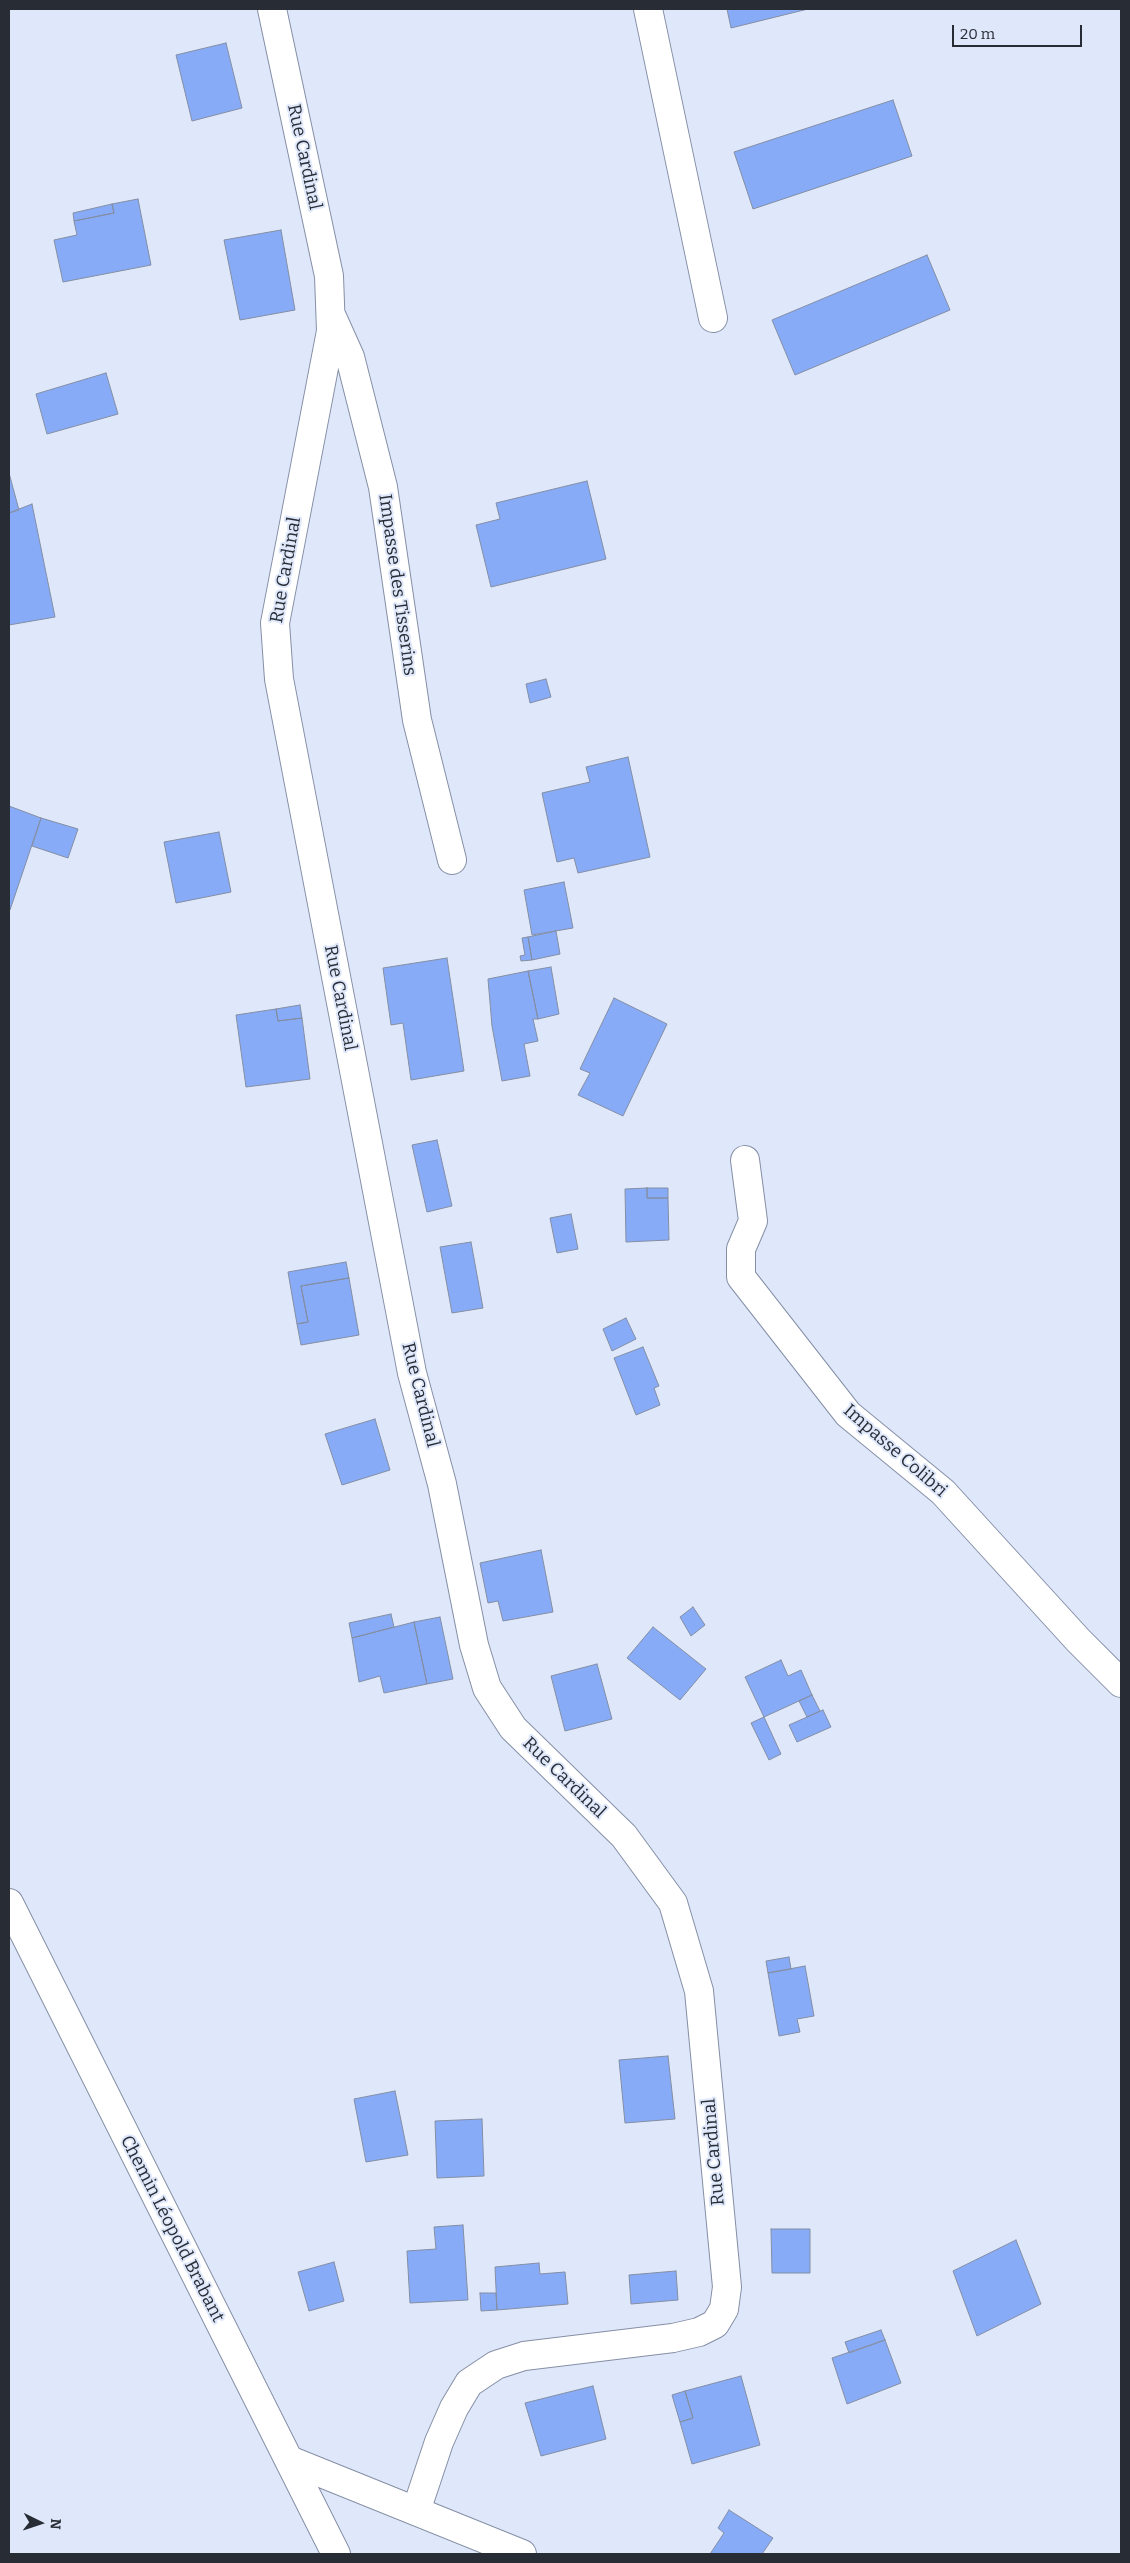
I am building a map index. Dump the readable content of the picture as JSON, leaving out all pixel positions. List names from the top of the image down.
{
  "streets": {
    "street": [
      "Rue Cardinal",
      "Impasse des Tisserins",
      "Impasse Colibri",
      "Chemin Léopold Brabant"
    ]
  },
  "crossings": [
    ["Rue Cardinal", "Impasse des Tisserins"]
  ],
  "scale_bar": "20 m",
  "north": "right"
}
